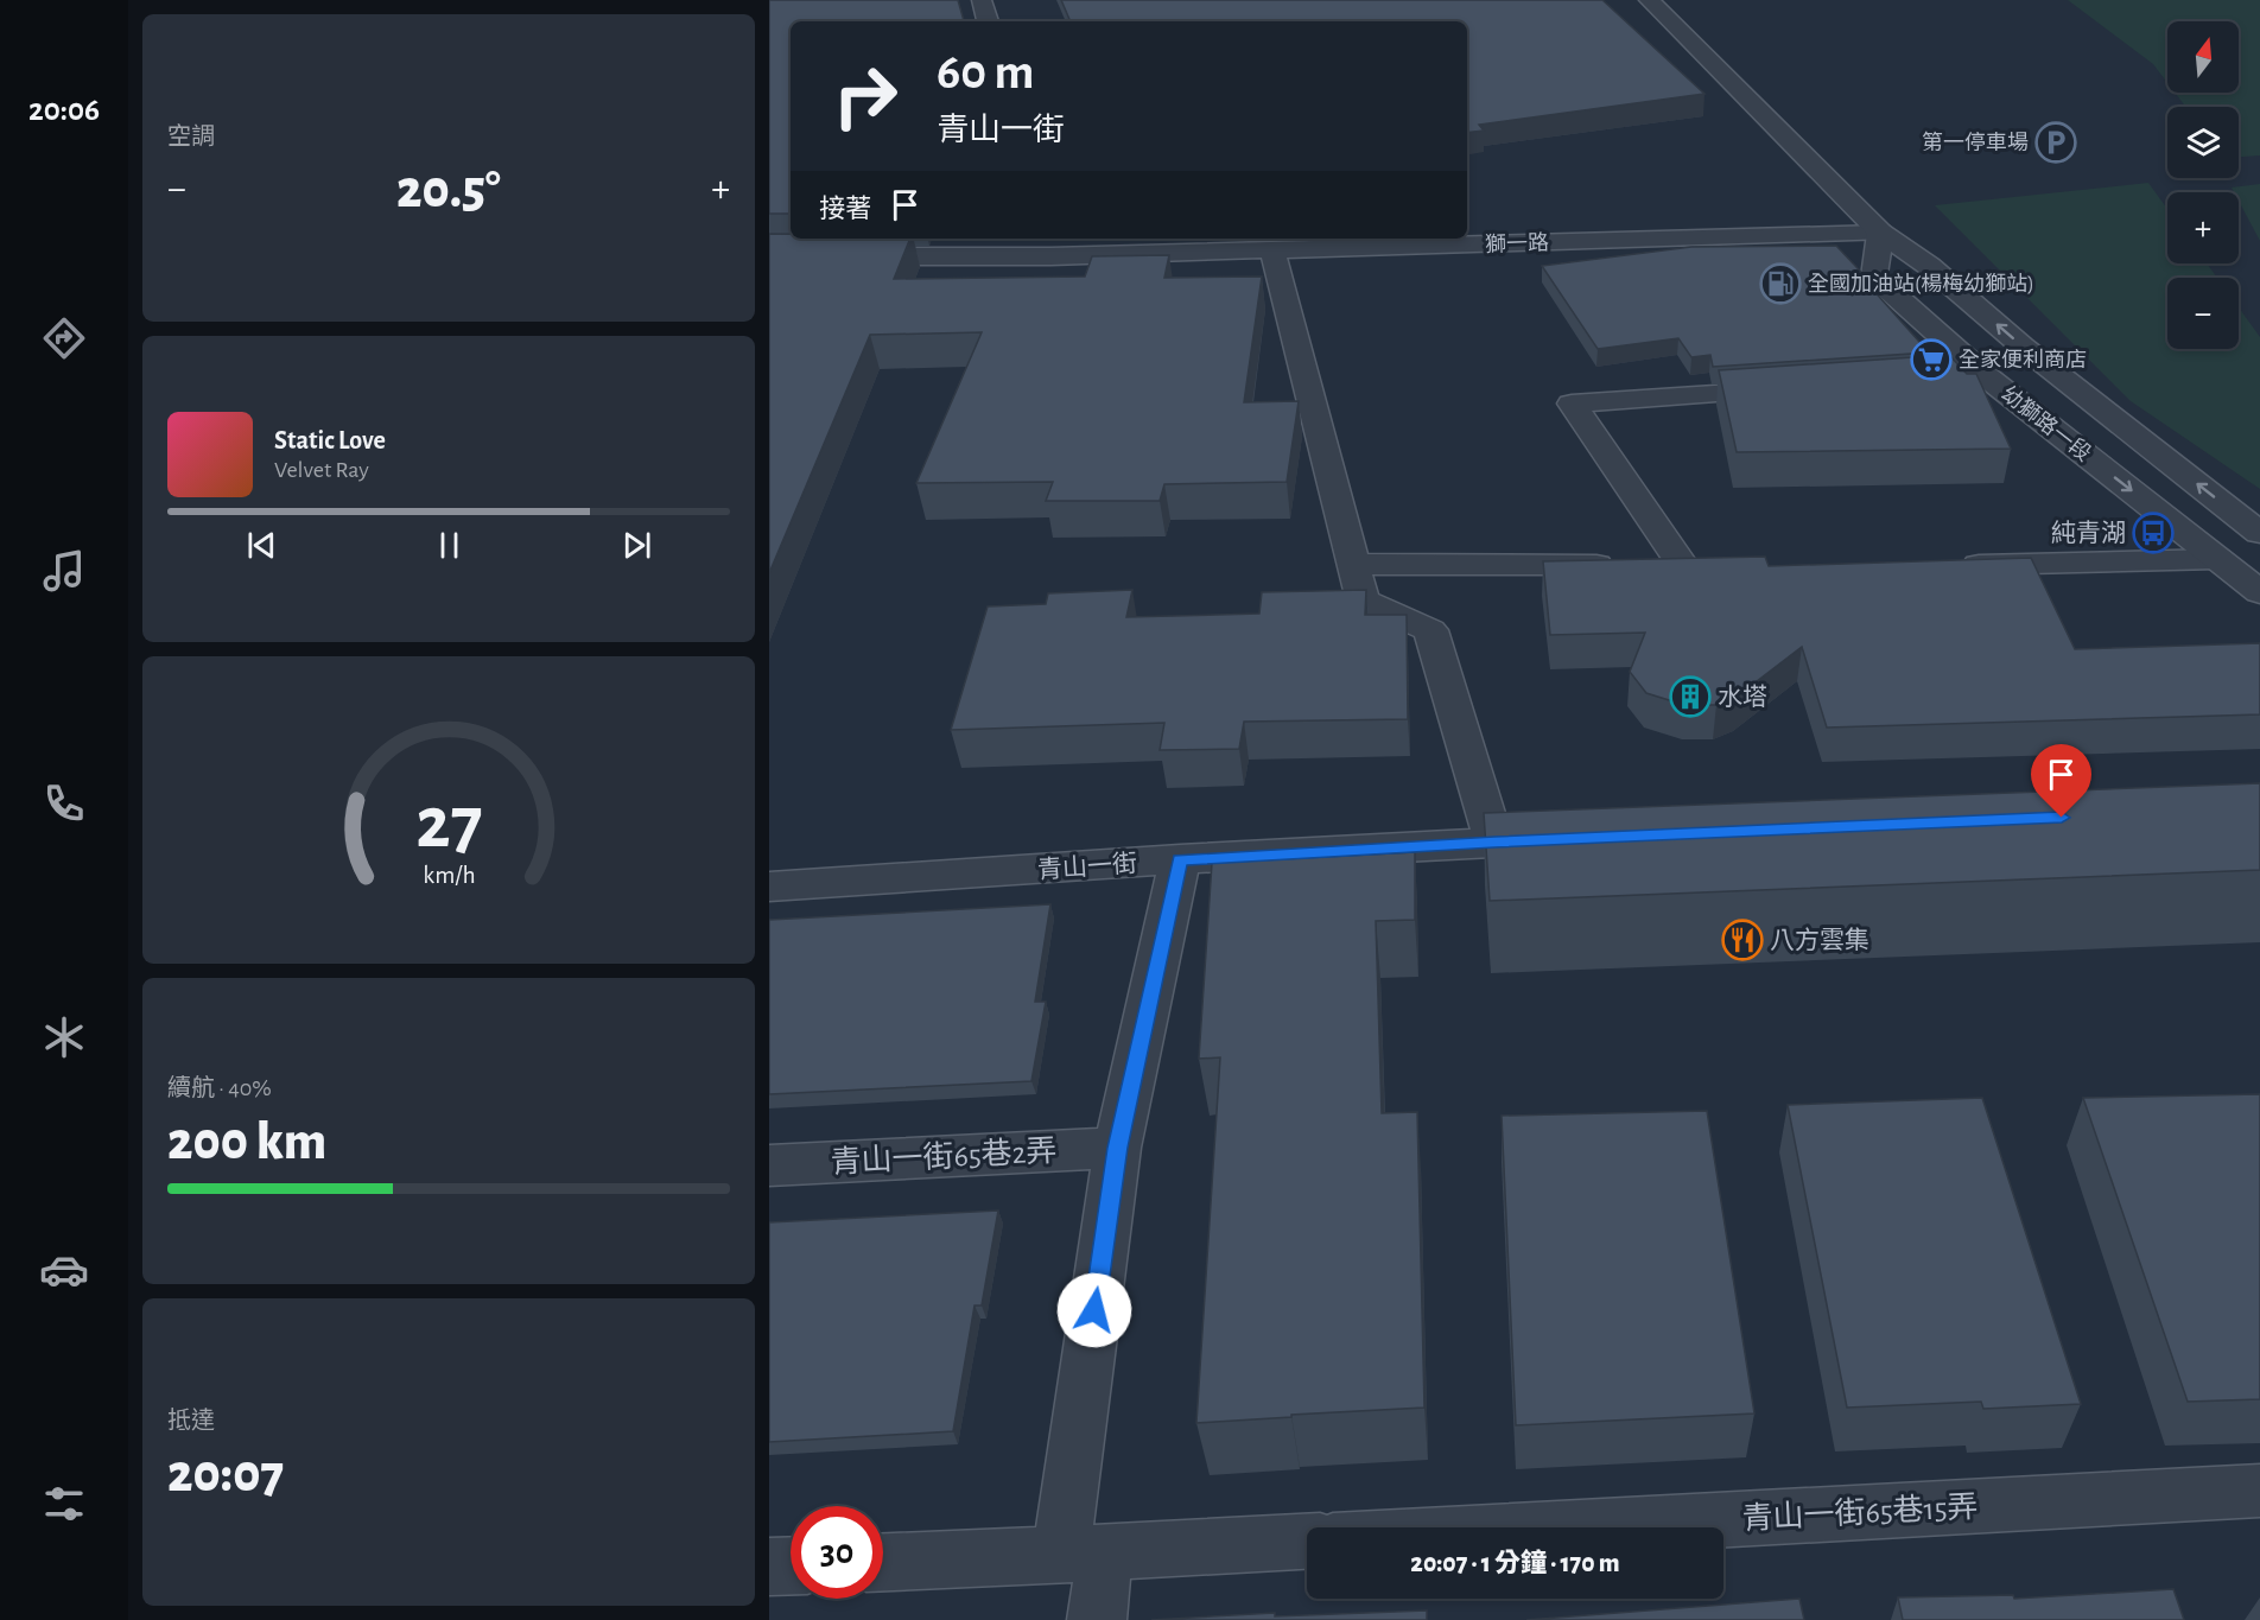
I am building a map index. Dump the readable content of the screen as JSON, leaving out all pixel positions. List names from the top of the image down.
{
  "streets": {
    "street": [
      "獅一路",
      "幼獅路一段",
      "青山一街",
      "青山一街65巷2弄",
      "青山一街65巷15弄"
    ]
  },
  "crossings": [
    ["獅一路", "幼獅路一段"]
  ],
  "places": {
    "parking": ["第一停車場"],
    "fuel station": ["全國加油站(楊梅幼獅站)"],
    "supermarket": ["全家便利商店"],
    "bus stop": ["純青湖"],
    "building": ["水塔"],
    "restaurant": ["八方雲集"]
  },
  "north": "top",
  "page": {
    "tabs": "20:06",
    "tile": [
      "空調",
      ["續航 · 40%", "200 km"],
      ["抵達", "20:07"]
    ],
    "map_buttons": ["+", "−"],
    "turn": ["60 m", "青山一街"],
    "heat": ["−", "20.5°", "+"],
    "then": "接著",
    "song": ["Static Love", "Velvet Ray"],
    "limit": "30",
    "trip": "20:07 · 1 分鐘 · 170 m",
    "gauge": ["27", "km/h"]
  }
}
